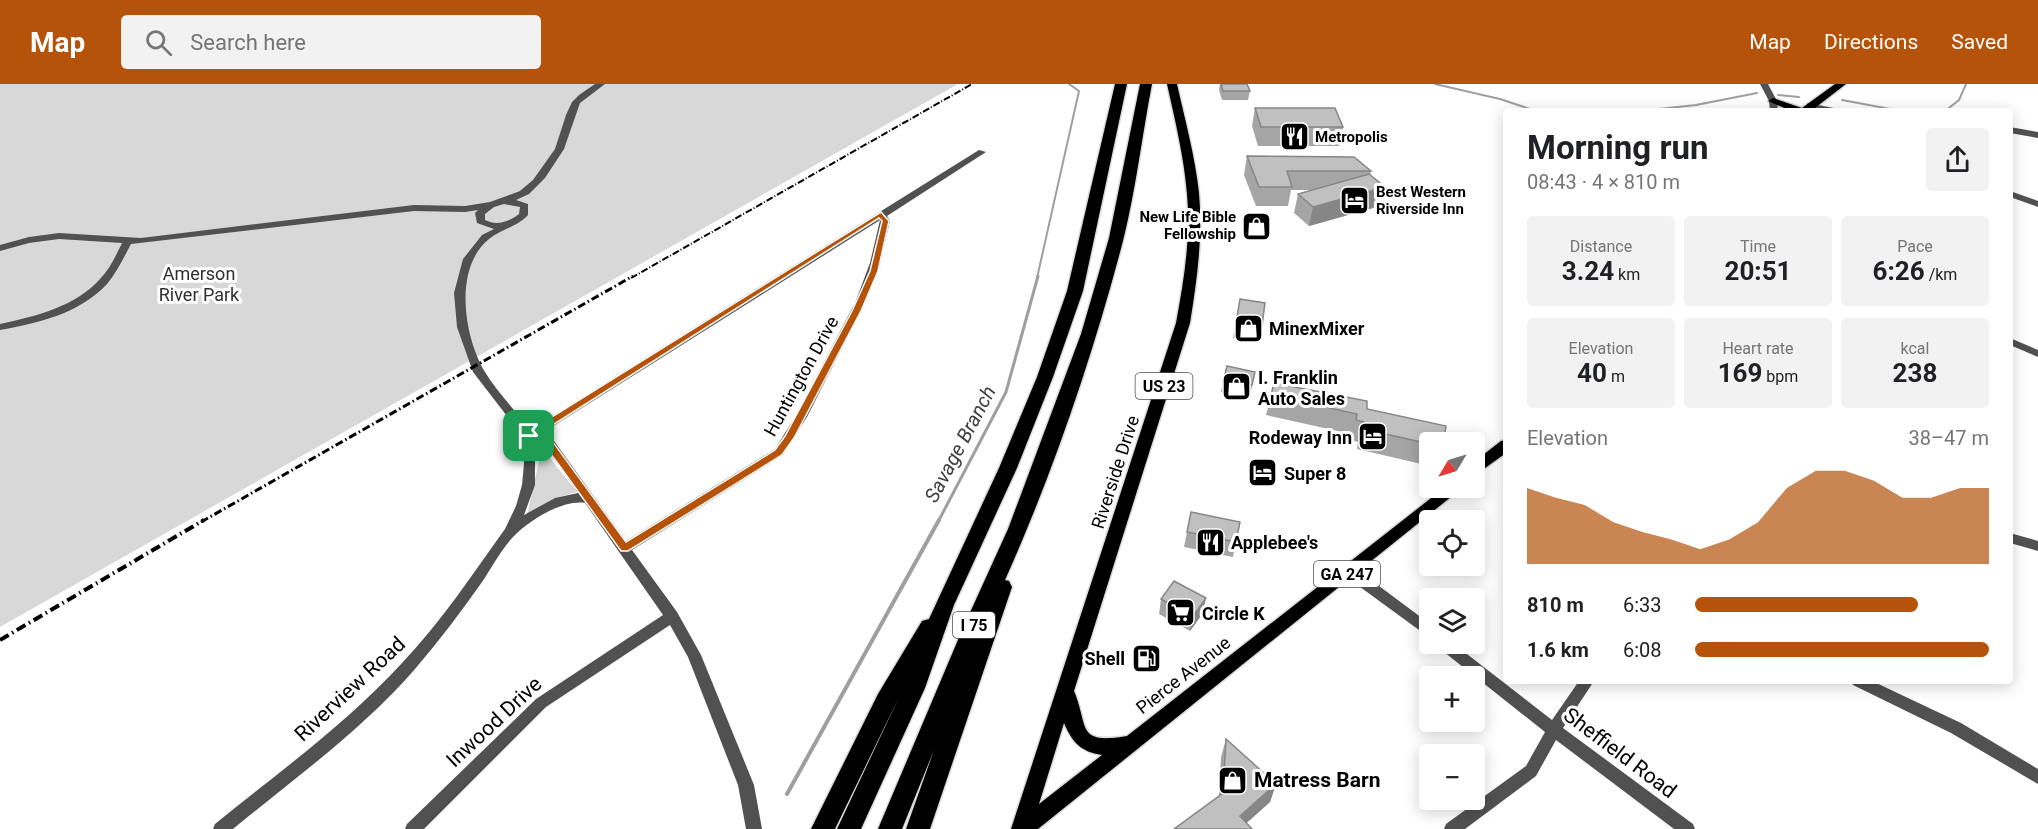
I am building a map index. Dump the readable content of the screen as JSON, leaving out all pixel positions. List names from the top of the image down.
{
  "streets": {
    "highway": ["I 75"],
    "main road": [
      "US 23",
      "Riverside Drive",
      "GA 247",
      "Pierce Avenue"
    ],
    "street": [
      "Huntington Drive",
      "Riverview Road",
      "Inwood Drive",
      "Sheffield Road"
    ]
  },
  "crossings": [
    ["Riverside Drive", "Pierce Avenue"]
  ],
  "water": ["Savage Branch"],
  "parks": ["Amerson River Park"],
  "places": {
    "restaurant": ["Metropolis", "Applebee's"],
    "hotel": ["Best Western Riverside Inn", "Rodeway Inn", "Super 8"],
    "shop": [
      "New Life Bible Fellowship",
      "MinexMixer",
      "I. Franklin Auto Sales",
      "Matress Barn"
    ],
    "supermarket": ["Circle K"],
    "fuel station": ["Shell"]
  },
  "north": "bottom left",
  "page": {
    "header": "Map",
    "search": "Search here",
    "nav": ["Map", "Directions", "Saved"],
    "heading": ["Morning run", "08:43 · 4 × 810 m"],
    "stats": [
      ["Distance", "3.24 km"],
      ["Time", "20:51"],
      ["Pace", "6:26 /km"],
      ["Elevation", "40 m"],
      ["Heart rate", "169 bpm"],
      ["kcal", "238"]
    ],
    "chart": ["Elevation", "38–47 m"],
    "map_buttons": ["+", "−"],
    "list": [
      {
        "name": "810 m",
        "note": "6:33"
      },
      {
        "name": "1.6 km",
        "note": "6:08"
      }
    ]
  }
}
